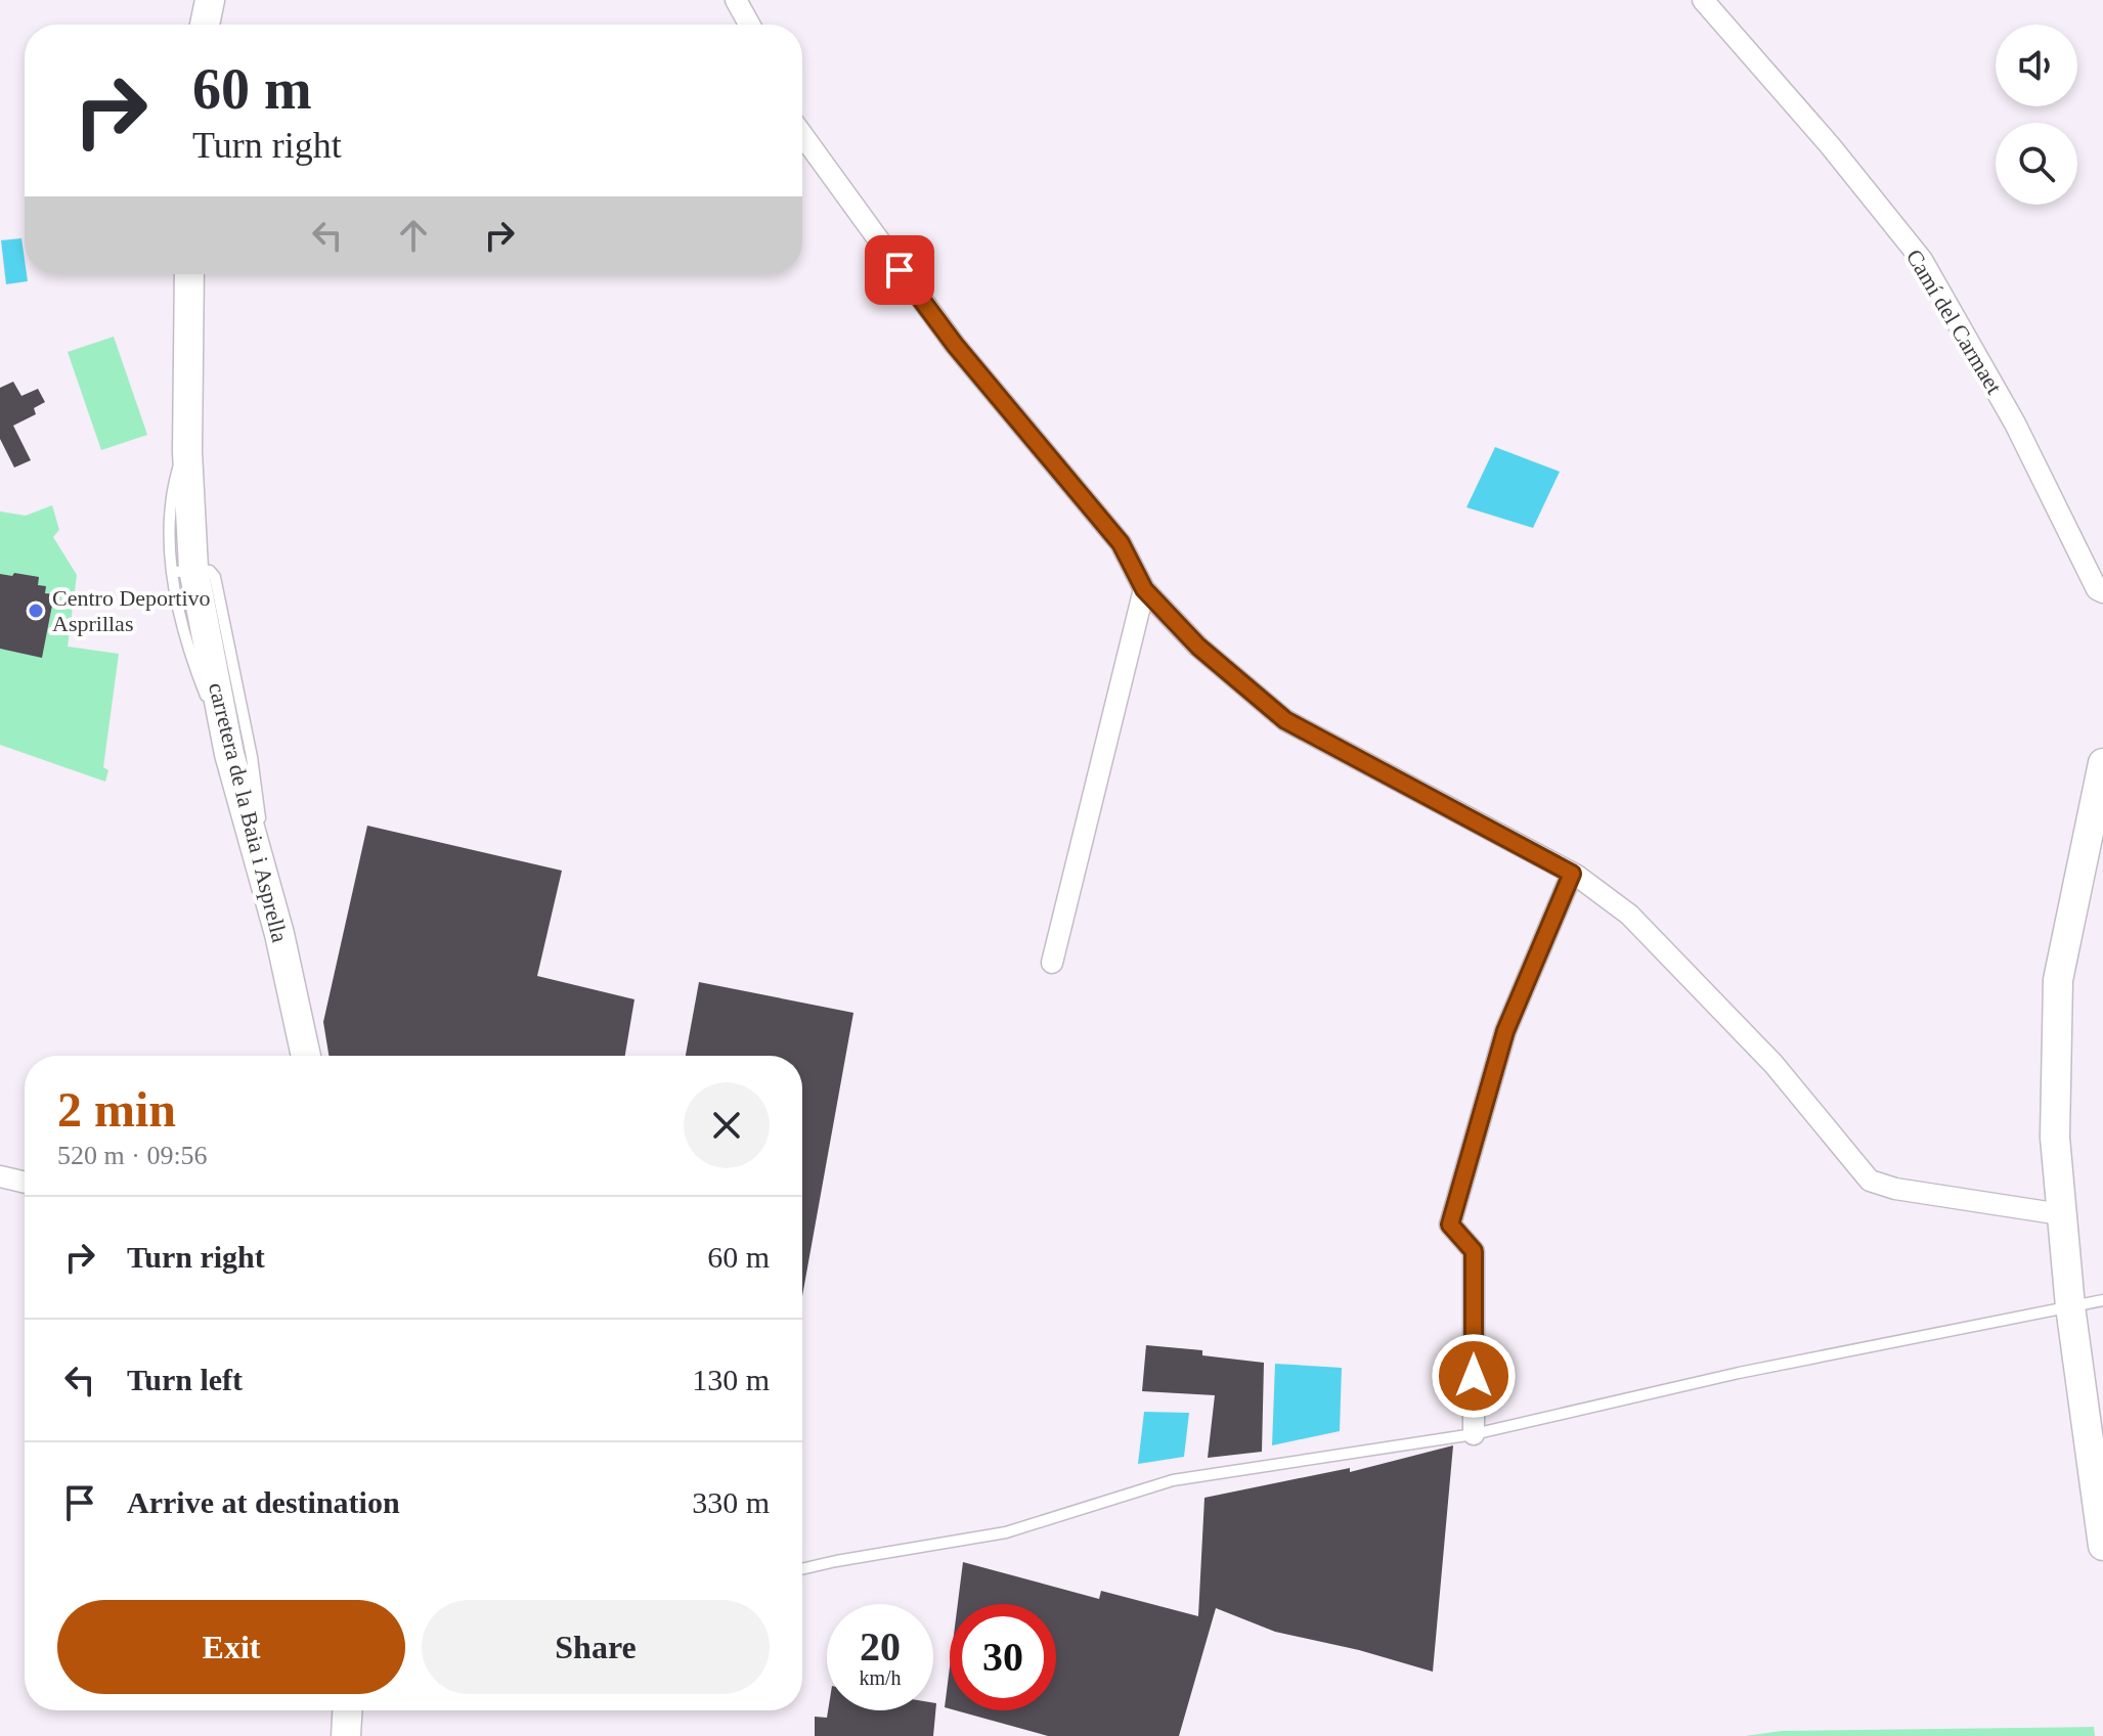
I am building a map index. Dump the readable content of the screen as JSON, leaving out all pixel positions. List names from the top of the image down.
{
  "streets": {
    "main road": ["carretera de la Baia i Asprella"],
    "street": ["Camí del Carmaet"]
  },
  "places": ["Centro Deportivo Asprillas"],
  "page": {
    "turn": ["60 m", "Turn right"],
    "heading": ["2 min", "520 m · 09:56"],
    "list": [
      {
        "name": "Turn right",
        "value": "60 m"
      },
      {
        "name": "Turn left",
        "value": "130 m"
      },
      {
        "name": "Arrive at destination",
        "value": "330 m"
      }
    ],
    "buttons": ["Exit", "Share"],
    "speed": "20 km/h",
    "limit": "30"
  }
}
